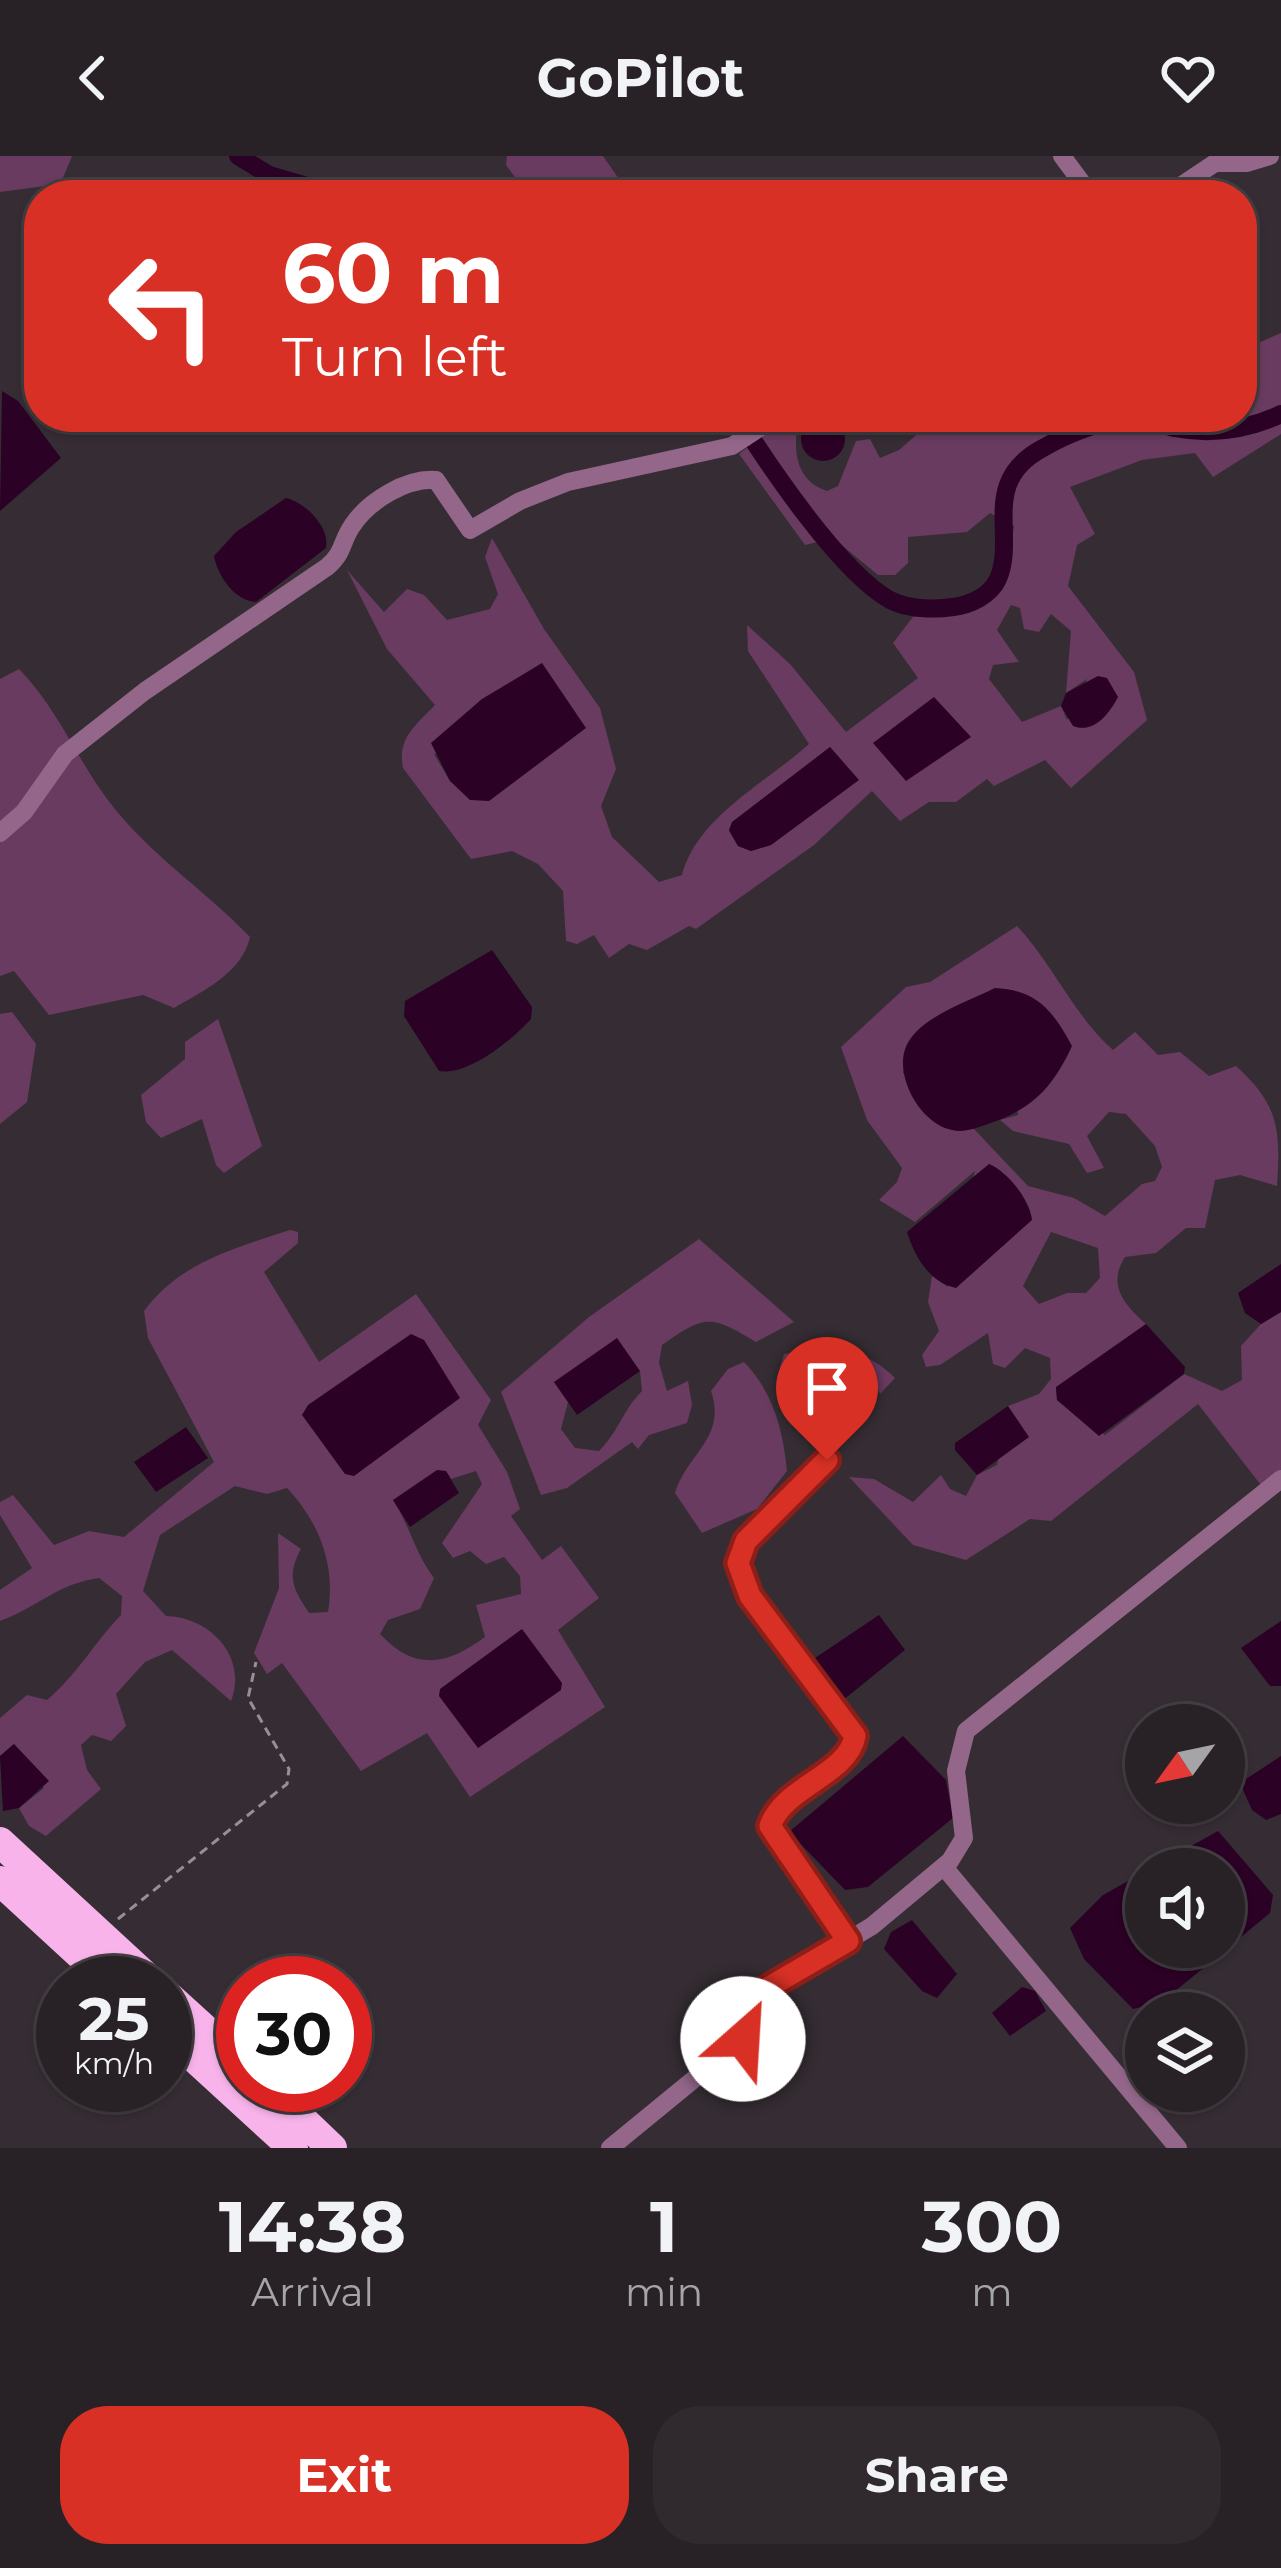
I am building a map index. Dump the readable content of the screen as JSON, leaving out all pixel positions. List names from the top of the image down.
{
  "north": "bottom left",
  "page": {
    "header": "GoPilot",
    "turn": ["60 m", "Turn left"],
    "speed": "25 km/h",
    "limit": "30",
    "eta": [
      "14:38",
      "Arrival",
      "1",
      "min",
      "300",
      "m"
    ],
    "buttons": ["Exit", "Share"]
  }
}
